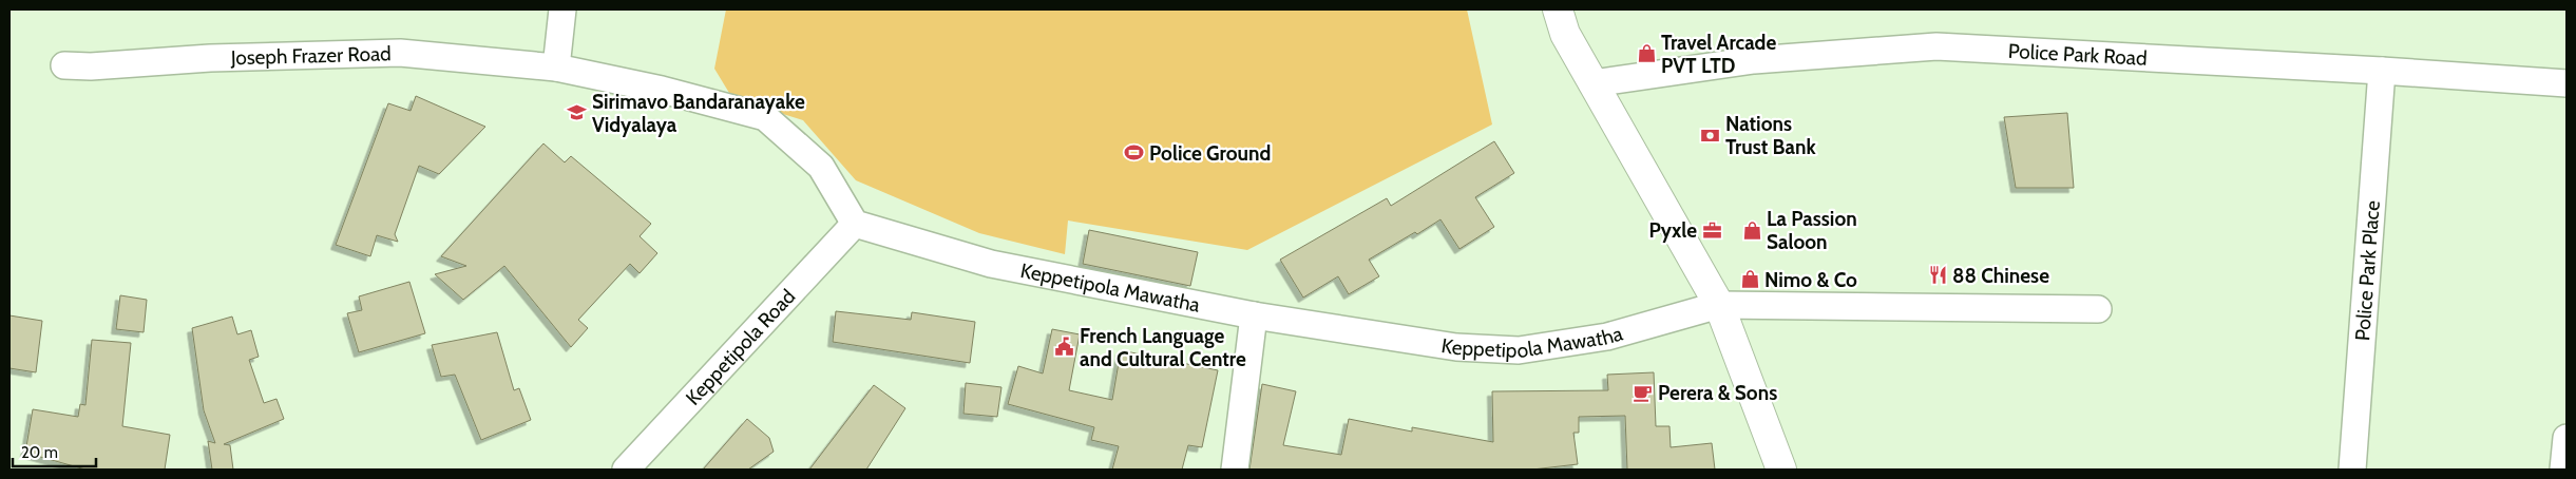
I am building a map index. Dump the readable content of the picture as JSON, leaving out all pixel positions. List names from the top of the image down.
{
  "streets": {
    "street": [
      "Police Park Road",
      "Joseph Frazer Road",
      "Police Park Place",
      "Keppetipola Mawatha",
      "Keppetipola Road"
    ]
  },
  "crossings": [
    ["Police Park Road", "Police Park Place"],
    ["Keppetipola Mawatha", "Keppetipola Road"]
  ],
  "places": {
    "shop": ["Travel Arcade PVT LTD", "La Passion Saloon", "Nimo & Co"],
    "school or university": ["Sirimavo Bandaranayake Vidyalaya"],
    "bank": ["Nations Trust Bank"],
    "sports": ["Police Ground"],
    "office": ["Pyxle"],
    "restaurant": ["88 Chinese"],
    "public building": ["French Language and Cultural Centre"],
    "cafe": ["Perera & Sons"]
  },
  "scale_bar": "20 m"
}
